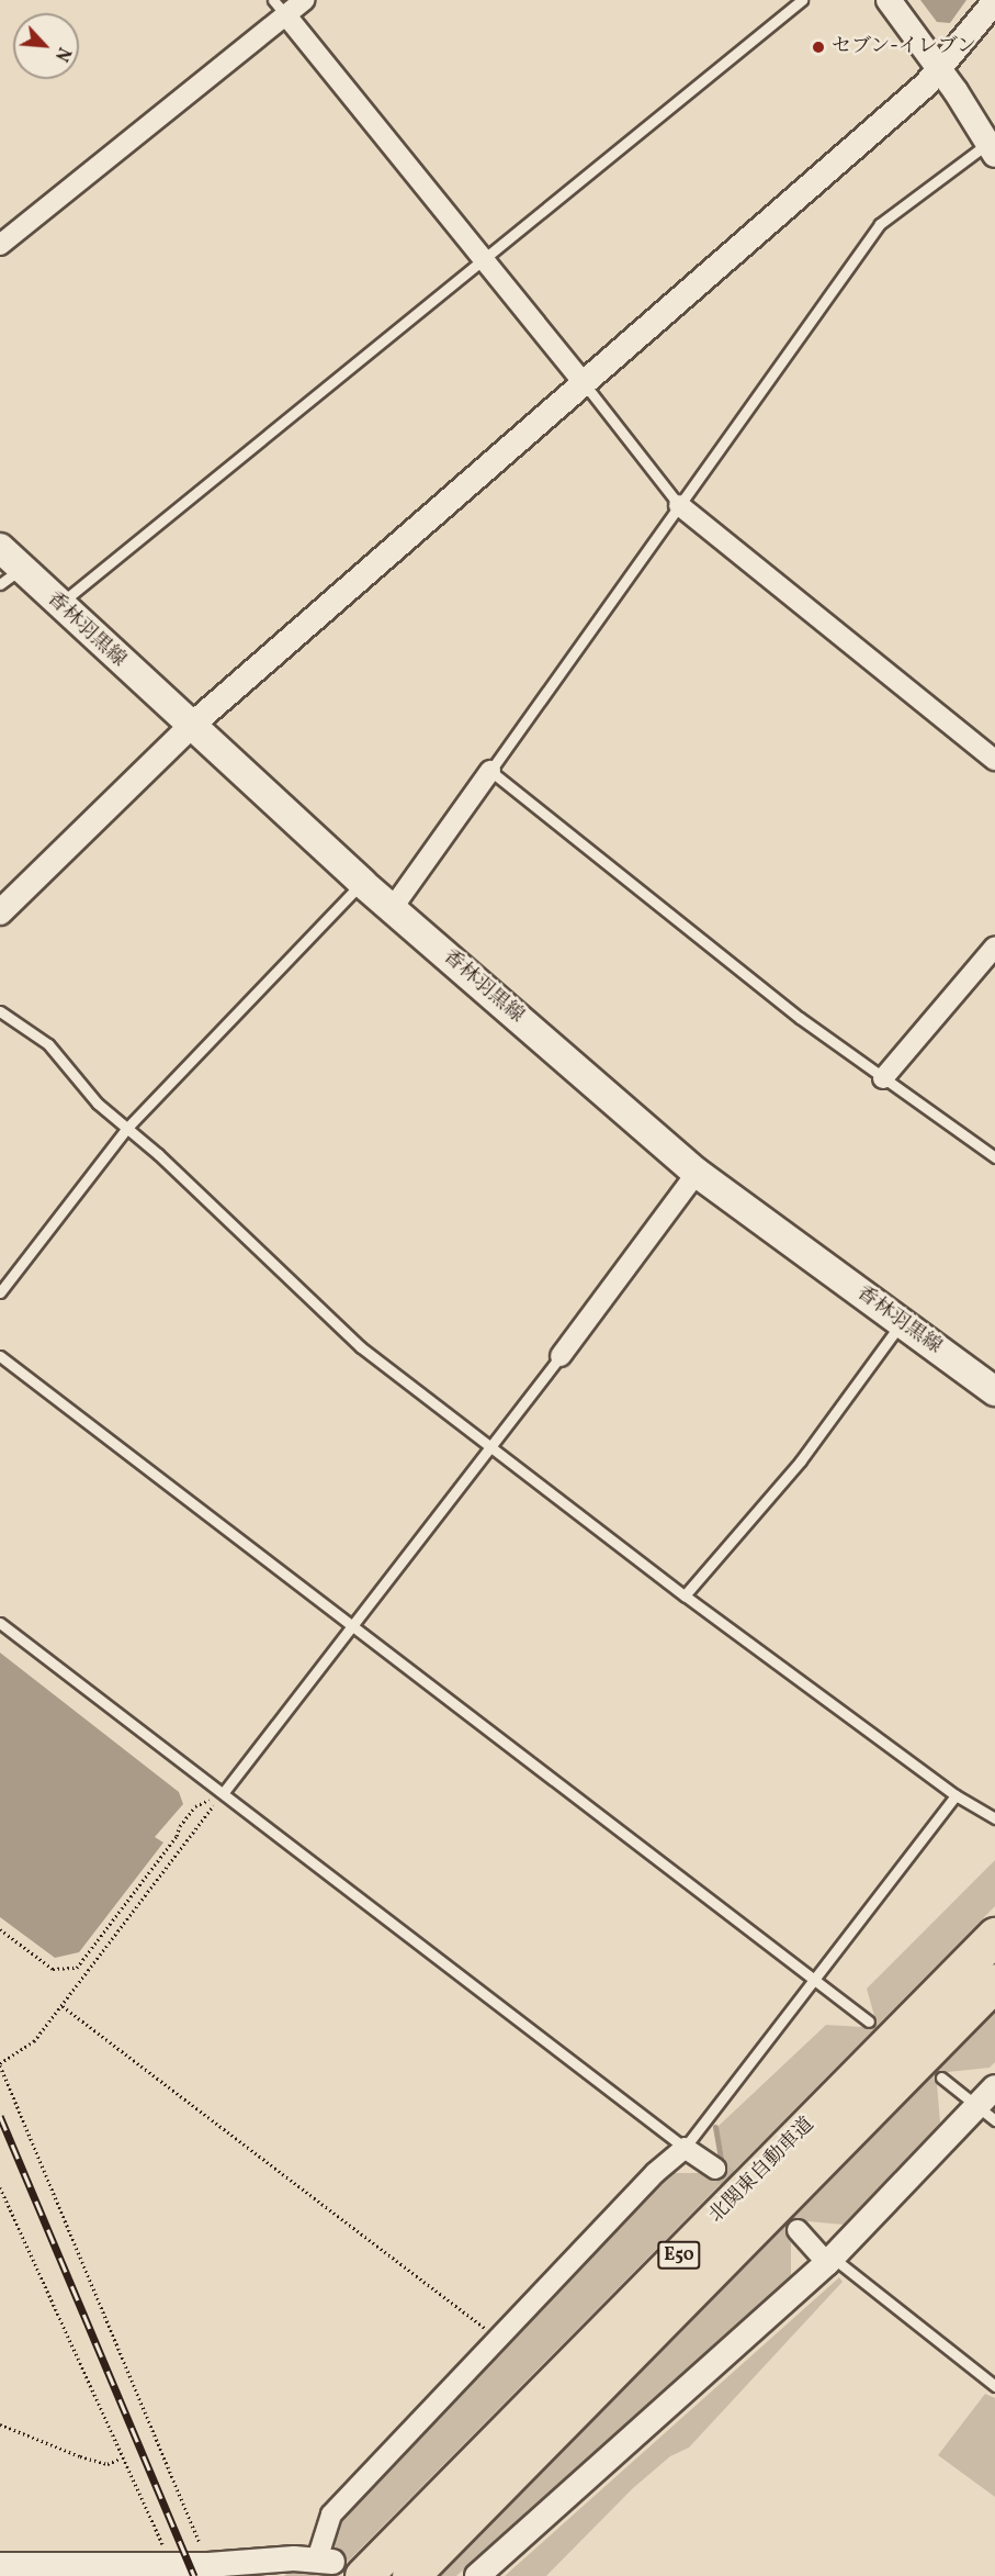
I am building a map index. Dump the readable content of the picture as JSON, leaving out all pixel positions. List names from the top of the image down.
{
  "streets": {
    "highway": ["北関東自動車道", "E50"],
    "main road": ["香林羽黒線"]
  },
  "places": ["セブン-イレブン"],
  "north": "bottom right"
}
